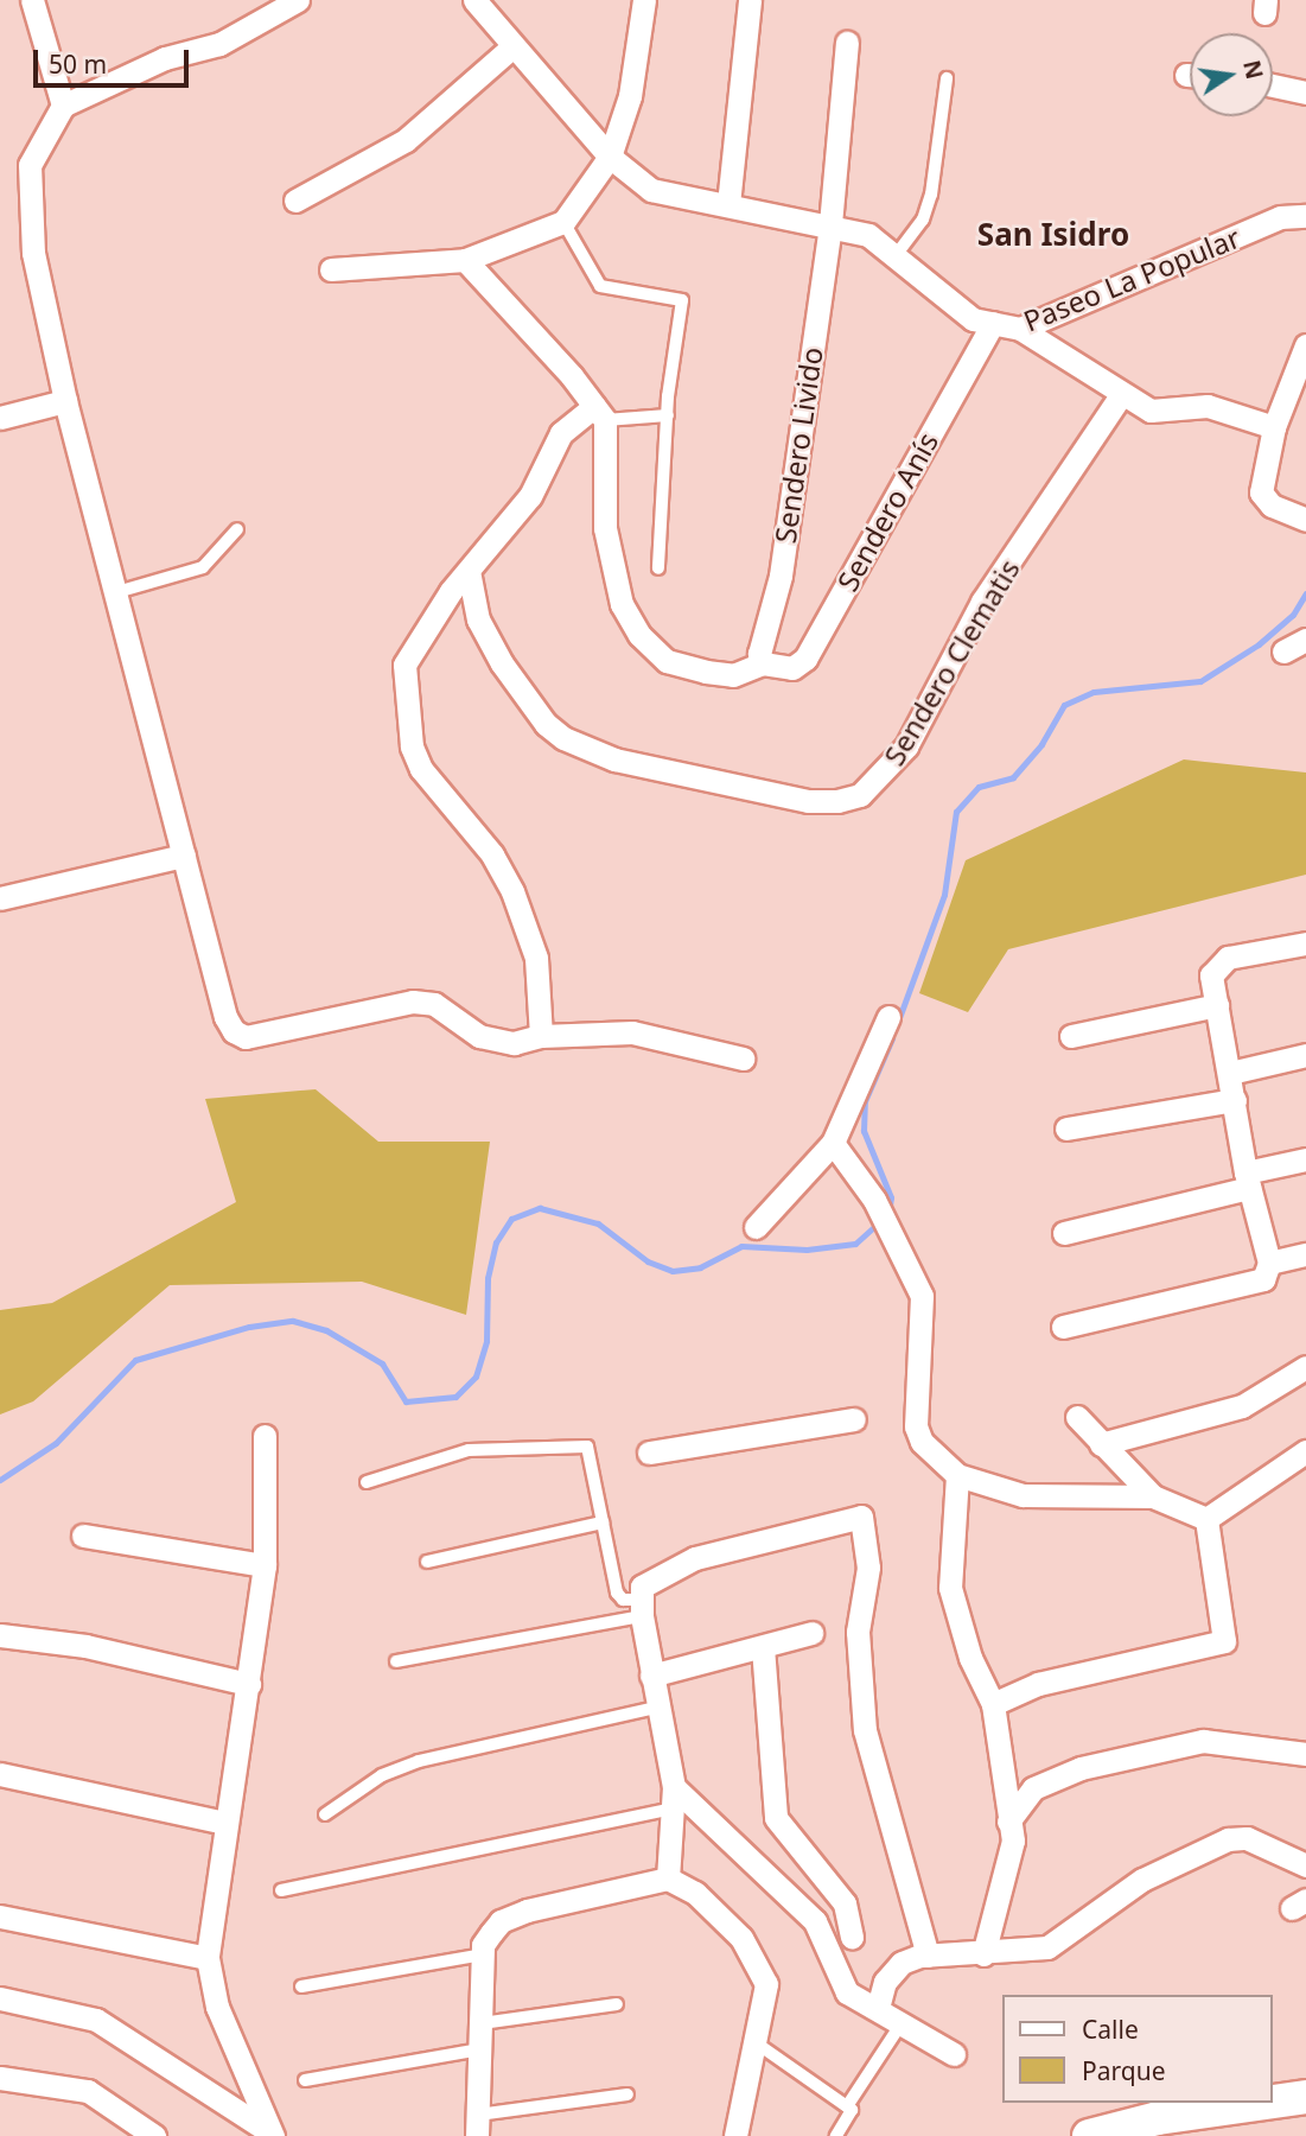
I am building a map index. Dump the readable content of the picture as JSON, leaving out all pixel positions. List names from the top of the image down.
{
  "streets": {
    "street": [
      "Paseo La Popular",
      "Sendero Livido",
      "Sendero Anís",
      "Sendero Clematis"
    ]
  },
  "crossings": [
    ["Paseo La Popular", "Sendero Livido"],
    ["Paseo La Popular", "Sendero Anís"],
    ["Sendero Livido", "Sendero Anís"]
  ],
  "districts": ["San Isidro"],
  "legend": ["Calle", "Parque"],
  "scale_bar": "50 m",
  "north": "right"
}
